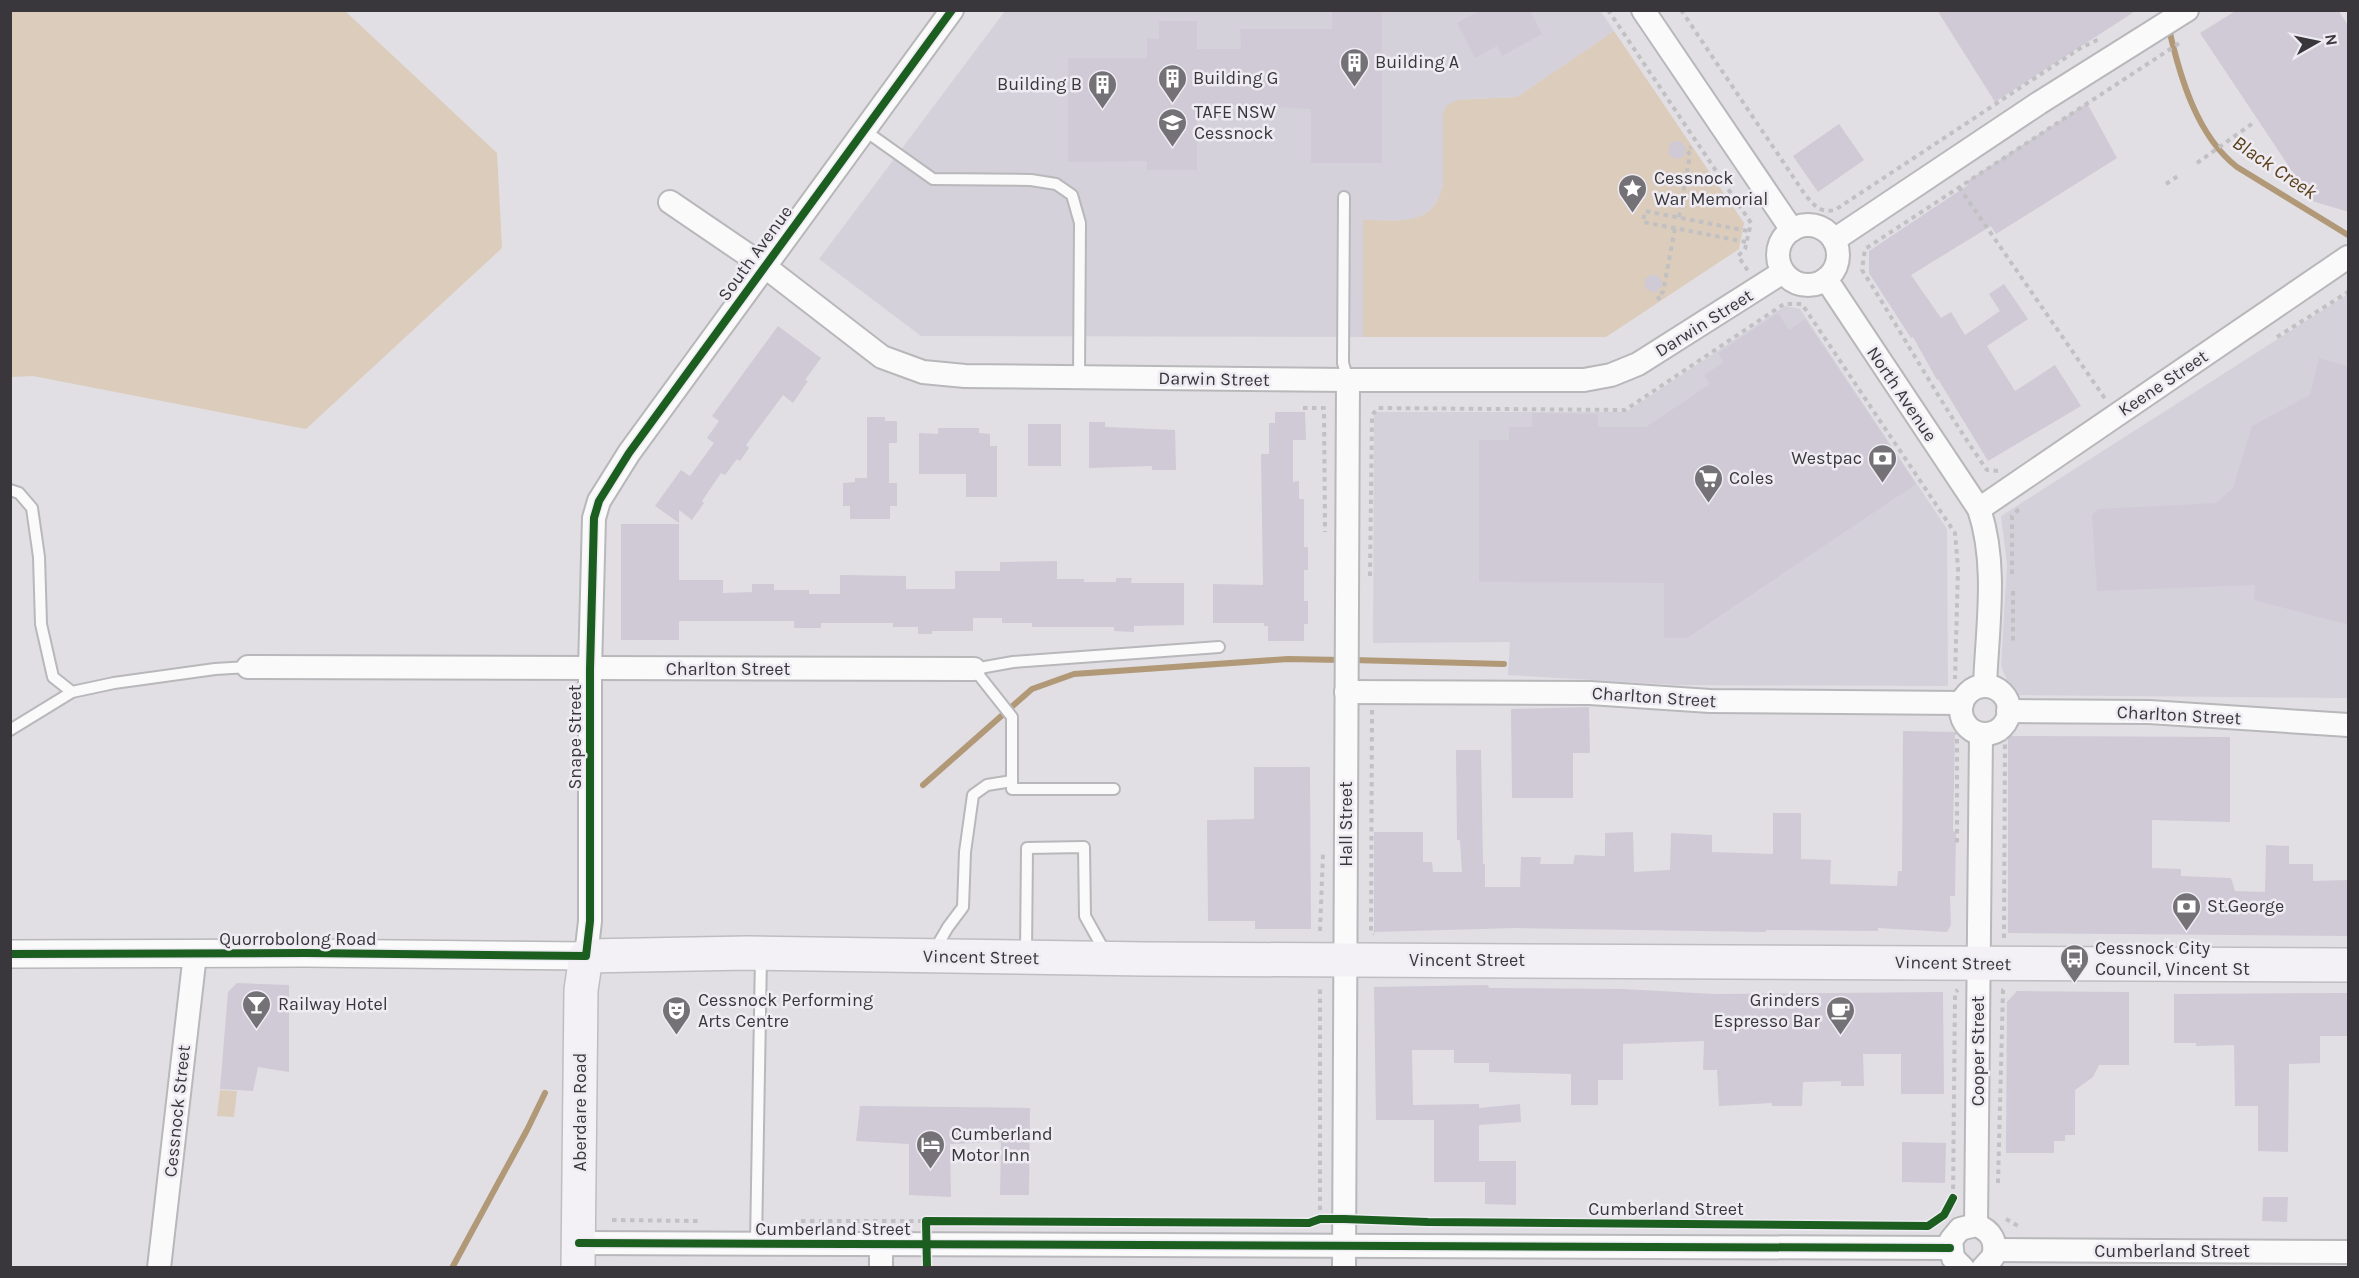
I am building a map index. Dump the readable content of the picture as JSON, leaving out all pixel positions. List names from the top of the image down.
{
  "streets": {
    "main road": ["Vincent Street", "Aberdare Road"],
    "street": [
      "South Avenue",
      "Darwin Street",
      "Keene Street",
      "North Avenue",
      "Charlton Street",
      "Snape Street",
      "Hall Street",
      "Quorrobolong Road",
      "Cooper Street",
      "Cessnock Street",
      "Cumberland Street"
    ]
  },
  "crossings": [
    ["South Avenue", "Darwin Street"],
    ["South Avenue", "Snape Street"],
    ["Darwin Street", "North Avenue"],
    ["Darwin Street", "Hall Street"],
    ["Keene Street", "North Avenue"],
    ["Charlton Street", "Snape Street"],
    ["Charlton Street", "Hall Street"],
    ["Charlton Street", "Cooper Street"],
    ["Snape Street", "Quorrobolong Road"],
    ["Snape Street", "Vincent Street"],
    ["Snape Street", "Aberdare Road"],
    ["Hall Street", "Vincent Street"],
    ["Hall Street", "Cumberland Street"],
    ["Quorrobolong Road", "Vincent Street"],
    ["Quorrobolong Road", "Cessnock Street"],
    ["Quorrobolong Road", "Aberdare Road"],
    ["Vincent Street", "Cooper Street"],
    ["Vincent Street", "Aberdare Road"],
    ["Aberdare Road", "Cumberland Street"]
  ],
  "water": ["Black Creek"],
  "places": {
    "building": ["Building A", "Building G", "Building B"],
    "school or university": ["TAFE NSW Cessnock"],
    "place": ["Cessnock War Memorial"],
    "bank": ["Westpac", "St.George"],
    "supermarket": ["Coles"],
    "bus stop": ["Cessnock City Council, Vincent St"],
    "bar": ["Railway Hotel"],
    "theatre": ["Cessnock Performing Arts Centre"],
    "cafe": ["Grinders Espresso Bar"],
    "hotel": ["Cumberland Motor Inn"]
  },
  "north": "right"
}
